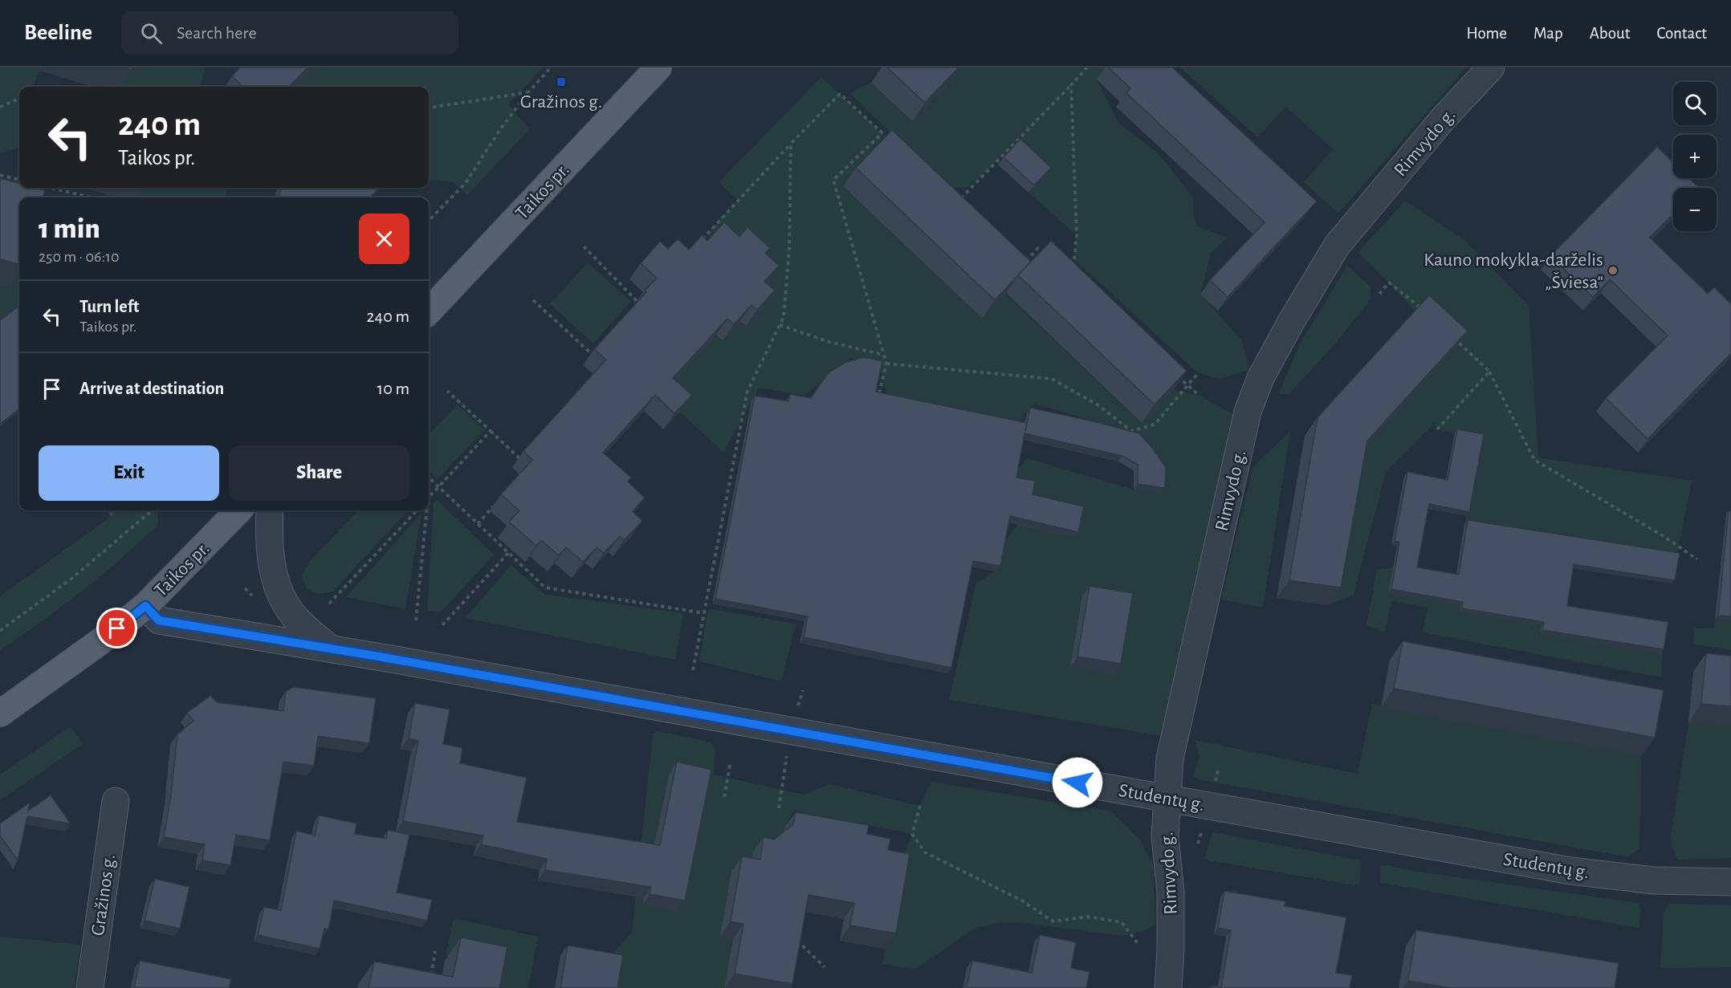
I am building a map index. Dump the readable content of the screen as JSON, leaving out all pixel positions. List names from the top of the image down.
{
  "streets": {
    "main road": ["Taikos pr."],
    "street": ["Rimvydo g.", "Studentų g.", "Gražinos g."]
  },
  "crossings": [
    ["Rimvydo g.", "Studentų g."],
    ["Taikos pr.", "Studentų g."]
  ],
  "places": {
    "transit": ["Gražinos g."],
    "other": ["Kauno mokykla-darželis „Šviesa“"]
  },
  "page": {
    "header": "Beeline",
    "search": "Search here",
    "nav": [
      "Home",
      "Map",
      "About",
      "Contact"
    ],
    "map_buttons": ["+", "−"],
    "turn": ["240 m", "Taikos pr."],
    "heading": ["1 min", "250 m · 06:10"],
    "list": [
      {
        "name": "Turn left",
        "note": "Taikos pr.",
        "value": "240 m"
      },
      {
        "name": "Arrive at destination",
        "value": "10 m"
      }
    ],
    "buttons": ["Exit", "Share"]
  }
}
